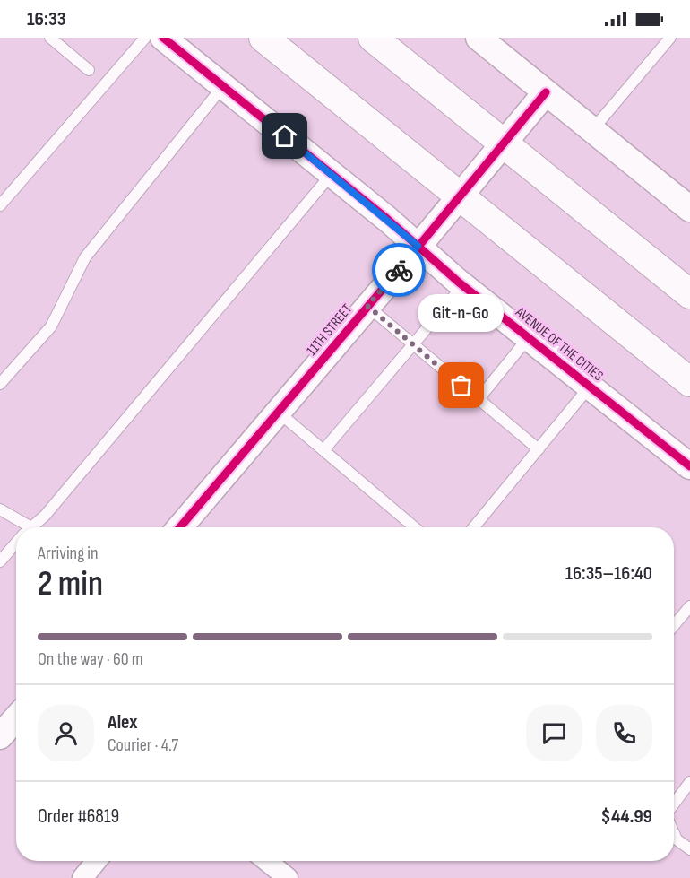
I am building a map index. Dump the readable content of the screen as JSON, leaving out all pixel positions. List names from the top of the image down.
{
  "streets": {
    "street": ["11TH STREET", "AVENUE OF THE CITIES"]
  },
  "crossings": [
    ["11TH STREET", "AVENUE OF THE CITIES"]
  ],
  "places": ["Git-n-Go"],
  "page": {
    "status": "16:33",
    "bubble": "Git-n-Go",
    "heading": ["2 min", "Arriving in", "16:35–16:40"],
    "panel": [
      "Alex",
      "Courier · 4.7",
      "Order #6819",
      "$44.99"
    ],
    "bar": "On the way · 60 m"
  }
}
